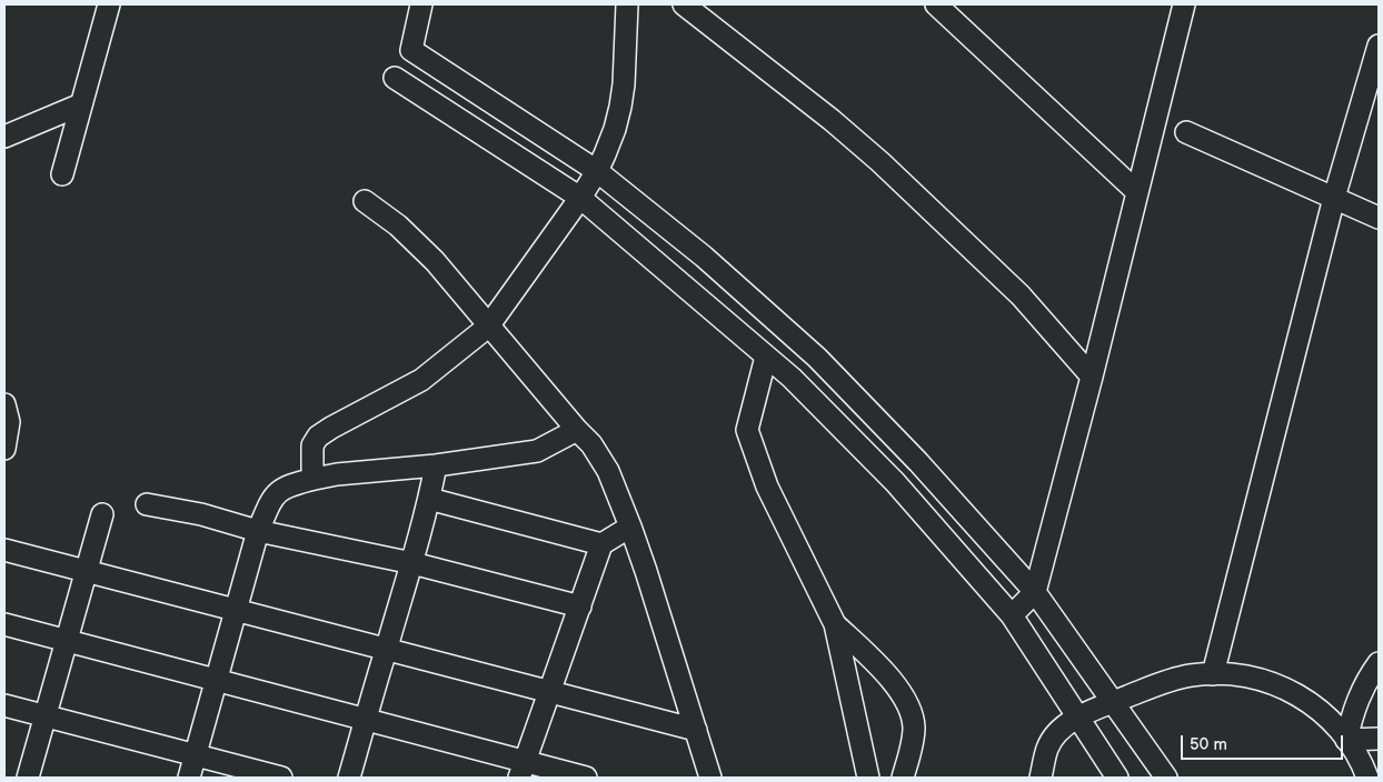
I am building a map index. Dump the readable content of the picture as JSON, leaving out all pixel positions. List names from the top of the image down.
{
  "scale_bar": "50 m"
}
